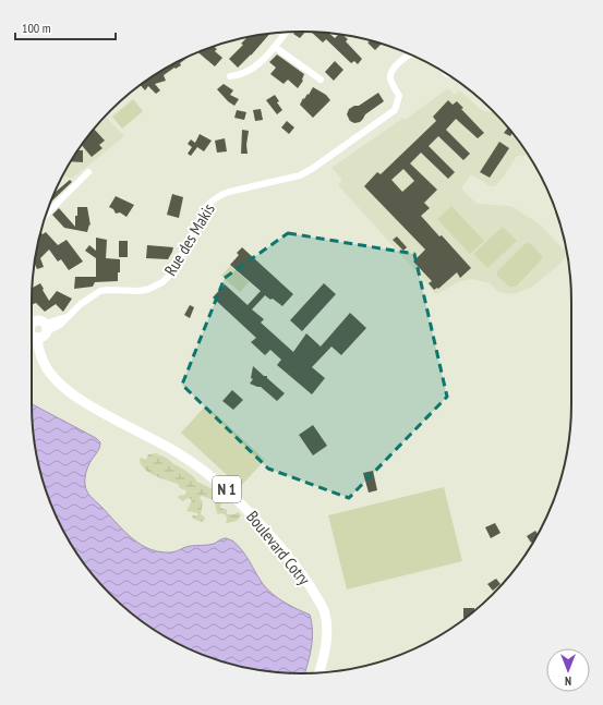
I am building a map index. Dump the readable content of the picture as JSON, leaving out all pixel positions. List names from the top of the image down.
{
  "streets": {
    "main road": ["N 1", "Boulevard Cotry"],
    "street": ["Rue des Makis"]
  },
  "crossings": [
    ["Rue des Makis", "N 1"],
    ["Rue des Makis", "Boulevard Cotry"],
    ["N 1", "Boulevard Cotry"]
  ],
  "scale_bar": "100 m",
  "north": "bottom"
}
